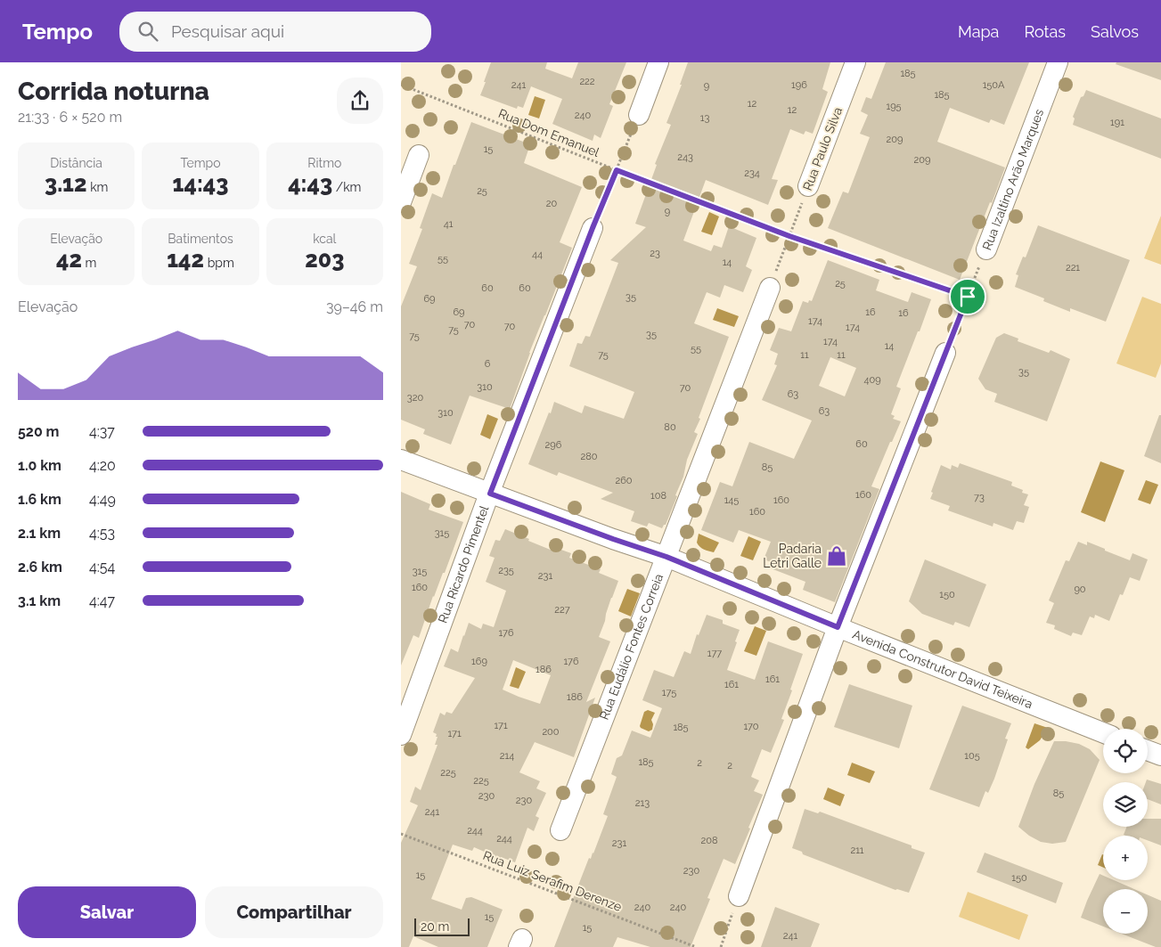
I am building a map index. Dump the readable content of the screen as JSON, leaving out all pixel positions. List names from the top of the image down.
{
  "streets": {
    "street": [
      "Rua Paulo Silva",
      "Rua Izaltino Arão Marques",
      "Rua Ricardo Pimentel",
      "Rua Eudálio Fontes Correia",
      "Avenida Construtor David Teixeira"
    ],
    "path": ["Rua Dom Emanuel", "Rua Luiz Serafim Derenze"]
  },
  "crossings": [
    ["Rua Dom Emanuel", "Rua Paulo Silva"],
    ["Rua Dom Emanuel", "Rua Izaltino Arão Marques"],
    ["Rua Paulo Silva", "Rua Eudálio Fontes Correia"],
    ["Rua Ricardo Pimentel", "Avenida Construtor David Teixeira"],
    ["Rua Eudálio Fontes Correia", "Avenida Construtor David Teixeira"]
  ],
  "places": {
    "shop": ["Padaria Letri Galle"]
  },
  "house_numbers": [
    "185",
    "222",
    "241",
    "196",
    "150A",
    "9",
    "185",
    "12",
    "195",
    "12",
    "240",
    "13",
    "191",
    "209",
    "15",
    "243",
    "209",
    "234",
    "25",
    "20",
    "9",
    "41",
    "23",
    "44",
    "55",
    "14",
    "221",
    "25",
    "60",
    "60",
    "35",
    "69",
    "69",
    "16",
    "16",
    "174",
    "70",
    "70",
    "174",
    "75",
    "35",
    "75",
    "174",
    "14",
    "55",
    "75",
    "11",
    "11",
    "6",
    "35",
    "409",
    "310",
    "70",
    "63",
    "320",
    "63",
    "310",
    "80",
    "60",
    "296",
    "280",
    "85",
    "260",
    "160",
    "108",
    "73",
    "145",
    "160",
    "160",
    "315",
    "235",
    "315",
    "231",
    "160",
    "90",
    "150",
    "227",
    "176",
    "177",
    "169",
    "176",
    "186",
    "161",
    "161",
    "175",
    "186",
    "171",
    "170",
    "185",
    "200",
    "171",
    "214",
    "105",
    "185",
    "2",
    "2",
    "225",
    "225",
    "85",
    "230",
    "230",
    "213",
    "241",
    "244",
    "244",
    "208",
    "231",
    "211",
    "230",
    "15",
    "150",
    "240",
    "240",
    "15",
    "15",
    "241"
  ],
  "scale_bar": "20 m",
  "page": {
    "header": "Tempo",
    "search": "Pesquisar aqui",
    "nav": ["Mapa", "Rotas", "Salvos"],
    "heading": ["Corrida noturna", "21:33 · 6 × 520 m"],
    "stats": [
      ["Distância", "3.12 km"],
      ["Tempo", "14:43"],
      ["Ritmo", "4:43 /km"],
      ["Elevação", "42 m"],
      ["Batimentos", "142 bpm"],
      ["kcal", "203"]
    ],
    "chart": ["Elevação", "39–46 m"],
    "list": [
      {
        "name": "520 m",
        "note": "4:37"
      },
      {
        "name": "1.0 km",
        "note": "4:20"
      },
      {
        "name": "1.6 km",
        "note": "4:49"
      },
      {
        "name": "2.1 km",
        "note": "4:53"
      },
      {
        "name": "2.6 km",
        "note": "4:54"
      },
      {
        "name": "3.1 km",
        "note": "4:47"
      }
    ],
    "map_buttons": ["+", "−"],
    "buttons": ["Salvar", "Compartilhar"],
    "scale": "20 m"
  }
}
